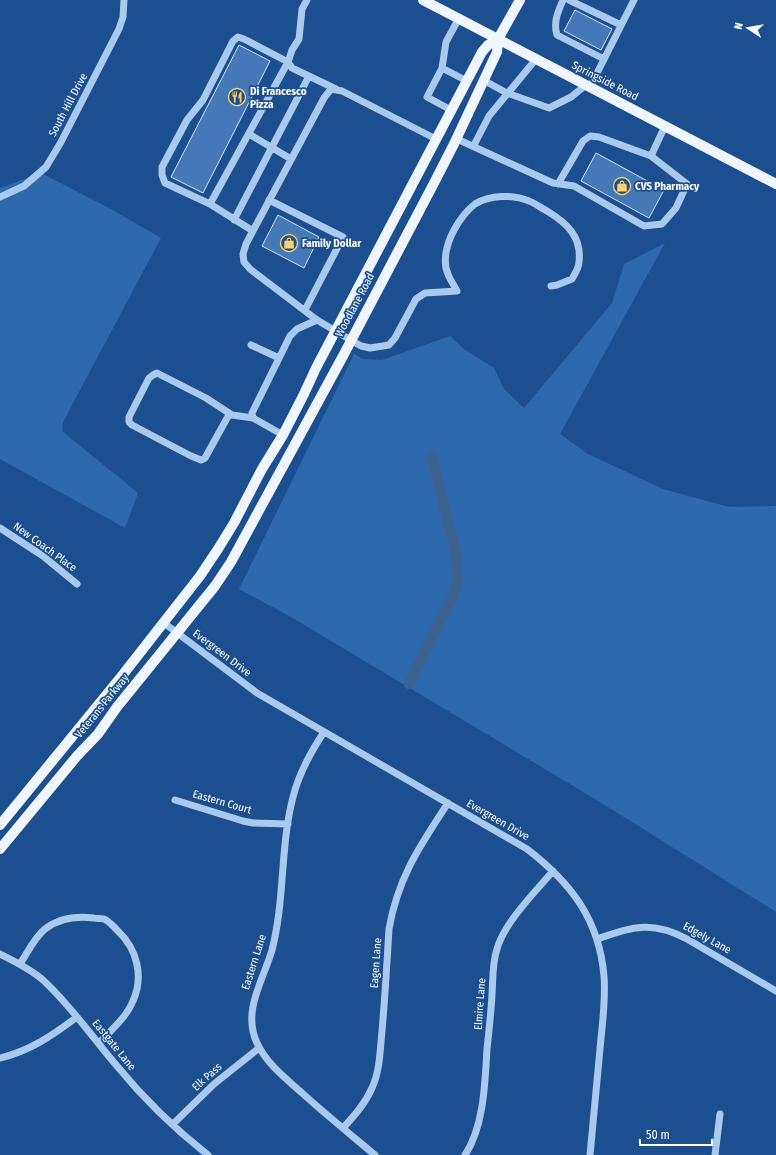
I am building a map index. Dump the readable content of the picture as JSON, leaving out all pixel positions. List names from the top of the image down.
{
  "streets": {
    "main road": ["Springside Road", "Woodlane Road", "Veterans Parkway"],
    "street": [
      "South Hill Drive",
      "New Coach Place",
      "Evergreen Drive",
      "Eastern Court",
      "Edgely Lane",
      "Eastern Lane",
      "Eagen Lane",
      "Elmire Lane",
      "Eastgate Lane",
      "Elk Pass"
    ]
  },
  "crossings": [
    ["Springside Road", "Woodlane Road"],
    ["Woodlane Road", "Veterans Parkway"],
    ["Evergreen Drive", "Veterans Parkway"],
    ["Evergreen Drive", "Edgely Lane"],
    ["Evergreen Drive", "Eastern Lane"],
    ["Evergreen Drive", "Eagen Lane"],
    ["Evergreen Drive", "Elmire Lane"],
    ["Eastern Court", "Eastern Lane"],
    ["Eastern Lane", "Eagen Lane"],
    ["Eastern Lane", "Elk Pass"],
    ["Eastgate Lane", "Elk Pass"]
  ],
  "places": {
    "restaurant": ["Di Francesco Pizza"],
    "shop": ["CVS Pharmacy", "Family Dollar"]
  },
  "scale_bar": "50 m",
  "north": "left"
}
